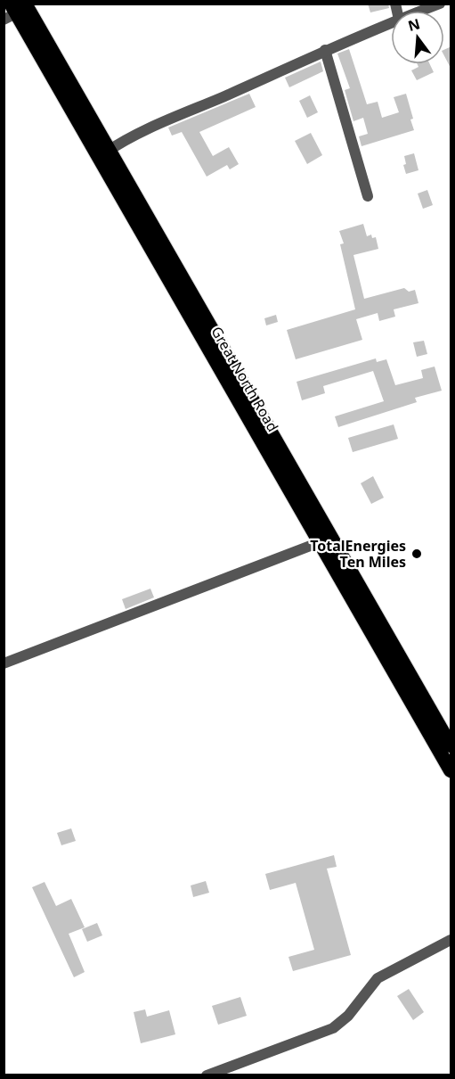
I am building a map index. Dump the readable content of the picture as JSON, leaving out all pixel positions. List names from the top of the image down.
{
  "streets": {
    "highway": ["Great North Road"]
  },
  "places": ["TotalEnergies Ten Miles"],
  "north": "top"
}
